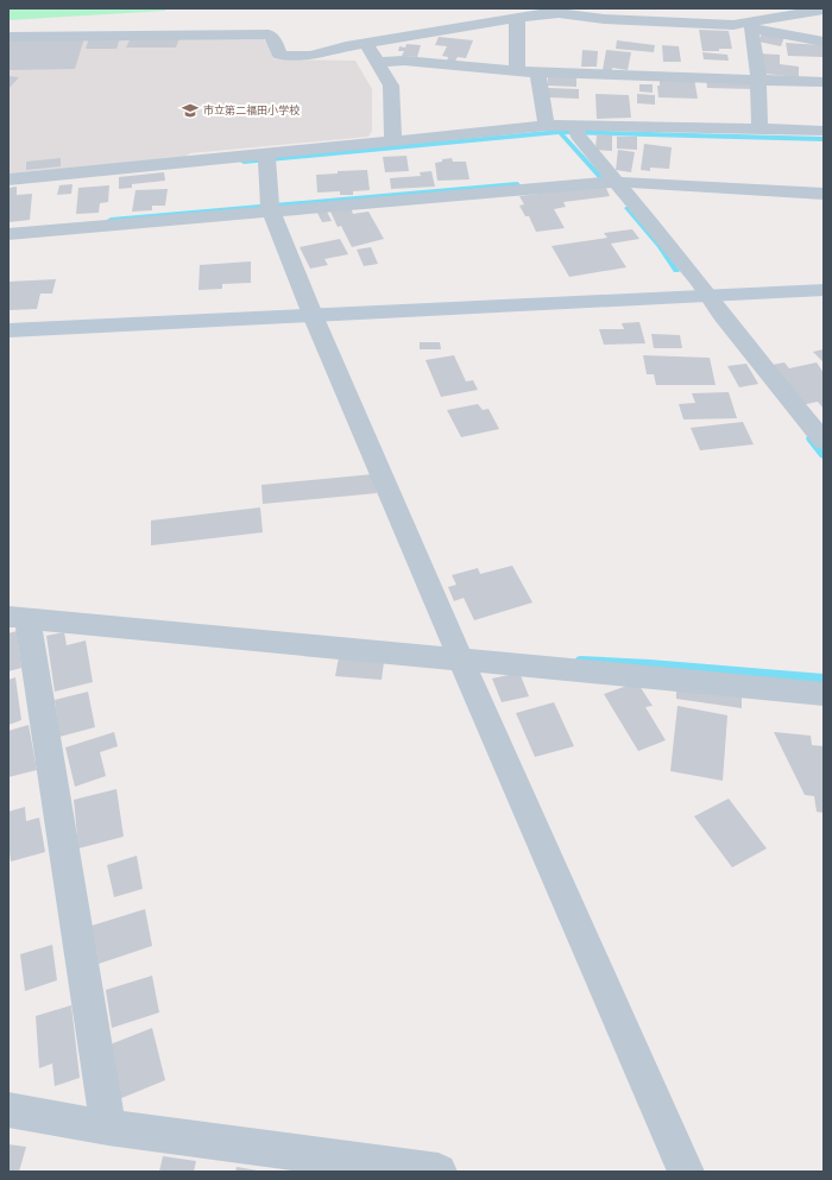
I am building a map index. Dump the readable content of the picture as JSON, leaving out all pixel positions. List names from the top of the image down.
{
  "places": {
    "school or university": ["市立第二福田小学校"]
  }
}
